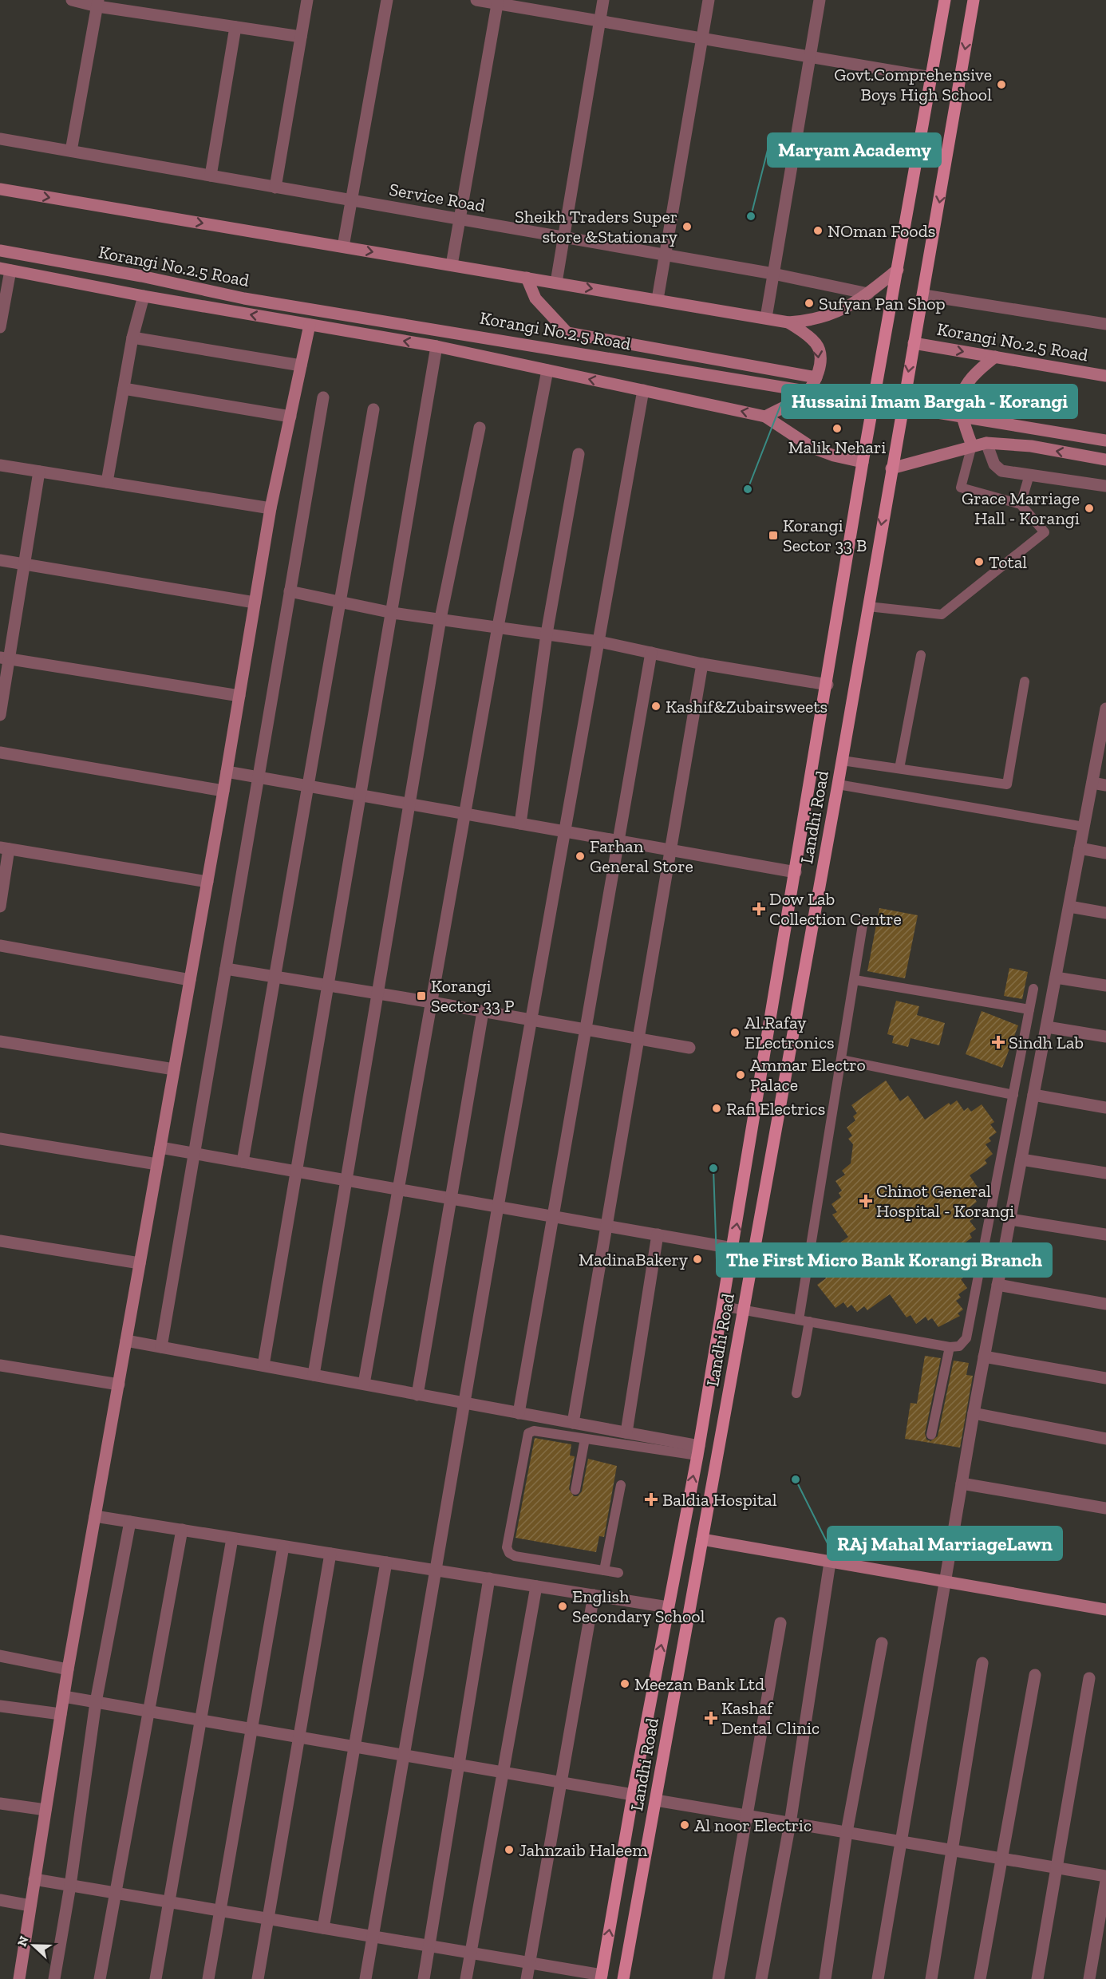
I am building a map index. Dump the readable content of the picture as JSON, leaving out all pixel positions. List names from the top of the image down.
{
  "streets": {
    "main road": ["Korangi No.2.5 Road", "Landhi Road"],
    "street": ["Service Road"]
  },
  "crossings": [
    ["Korangi No.2.5 Road", "Landhi Road"]
  ],
  "places": {
    "other": [
      "Govt.Comprehensive Boys High School",
      "Maryam Academy",
      "Sheikh Traders Super store &Stationary",
      "NOman Foods",
      "Sufyan Pan Shop",
      "Malik Nehari",
      "Hussaini Imam Bargah - Korangi",
      "Grace Marriage Hall - Korangi",
      "Total",
      "Kashif&Zubairsweets",
      "Farhan General Store",
      "Al.Rafay ELectronics",
      "Ammar Electro Palace",
      "Rafi Electrics",
      "The First Micro Bank Korangi Branch",
      "MadinaBakery",
      "RAj Mahal MarriageLawn",
      "English Secondary School",
      "Meezan Bank Ltd",
      "Al noor Electric",
      "Jahnzaib Haleem"
    ],
    "transit": ["Korangi Sector 33 B", "Korangi Sector 33 P"],
    "health": [
      "Dow Lab Collection Centre",
      "Sindh Lab",
      "Chinot General Hospital - Korangi",
      "Baldia Hospital",
      "Kashaf Dental Clinic"
    ]
  },
  "north": "left"
}
